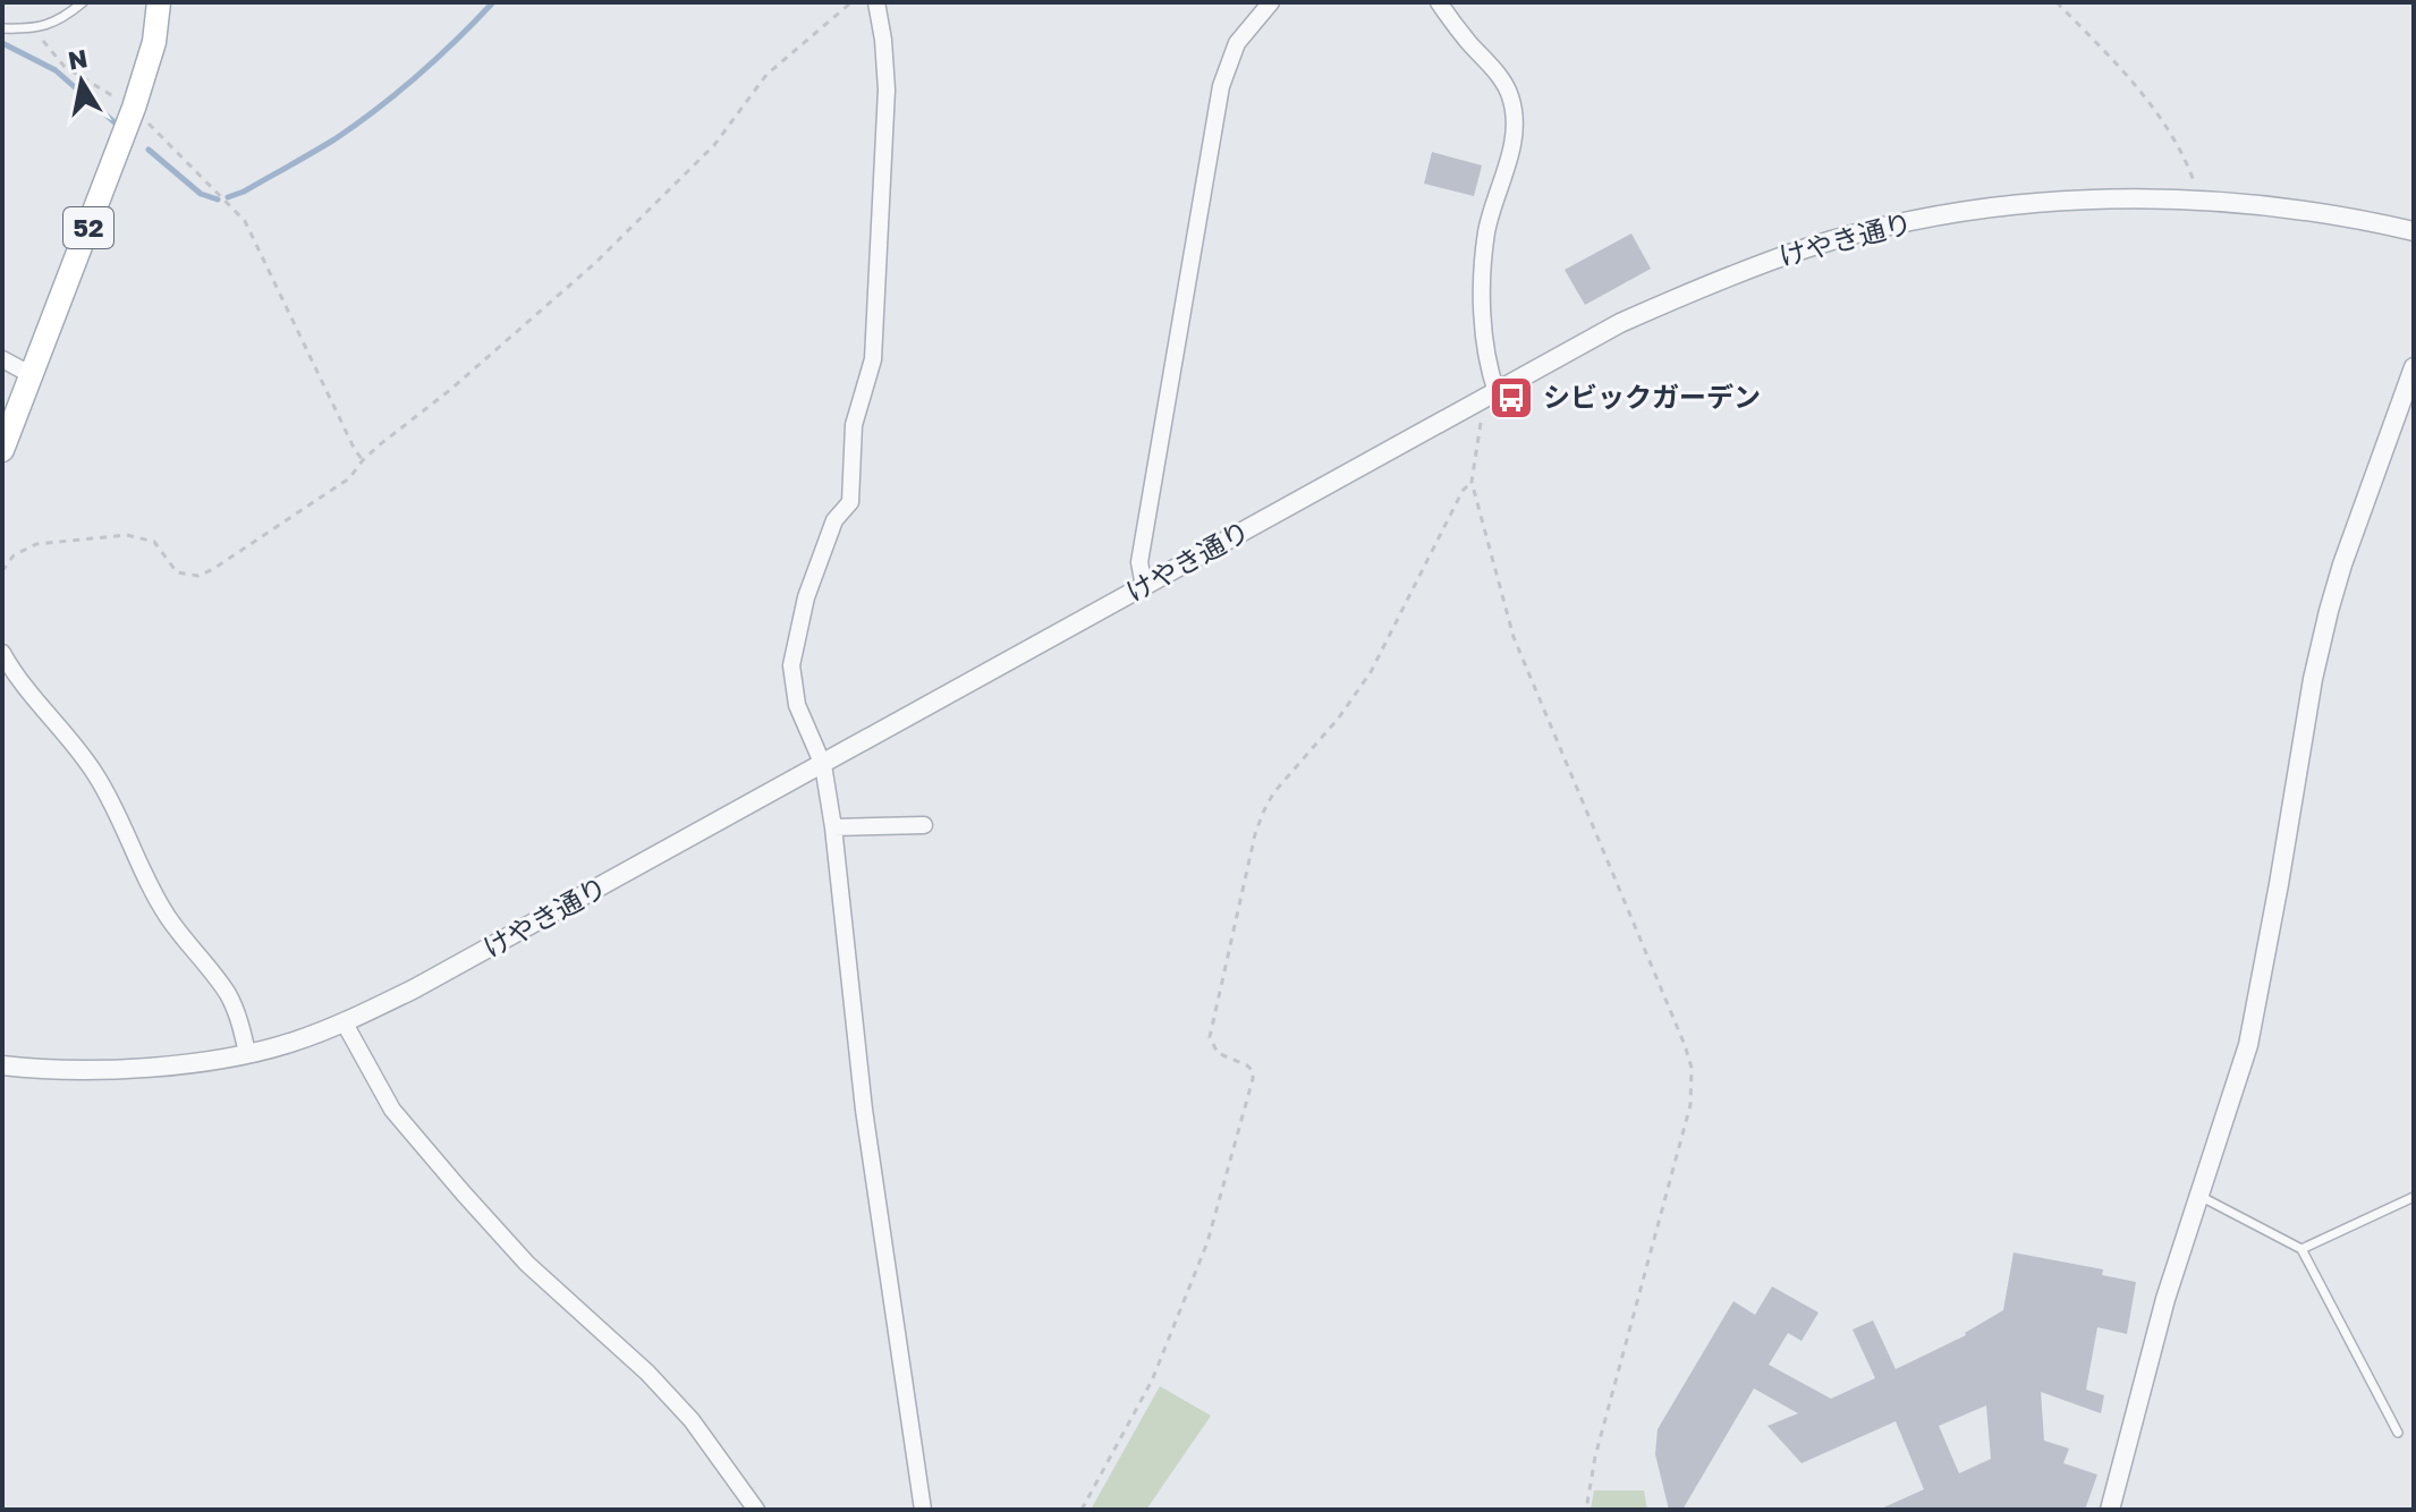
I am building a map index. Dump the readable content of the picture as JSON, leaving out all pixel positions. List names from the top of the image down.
{
  "streets": {
    "main road": ["52"],
    "street": ["けやき通り"]
  },
  "places": {
    "bus stop": ["シビックガーデン"]
  },
  "north": "top"
}
